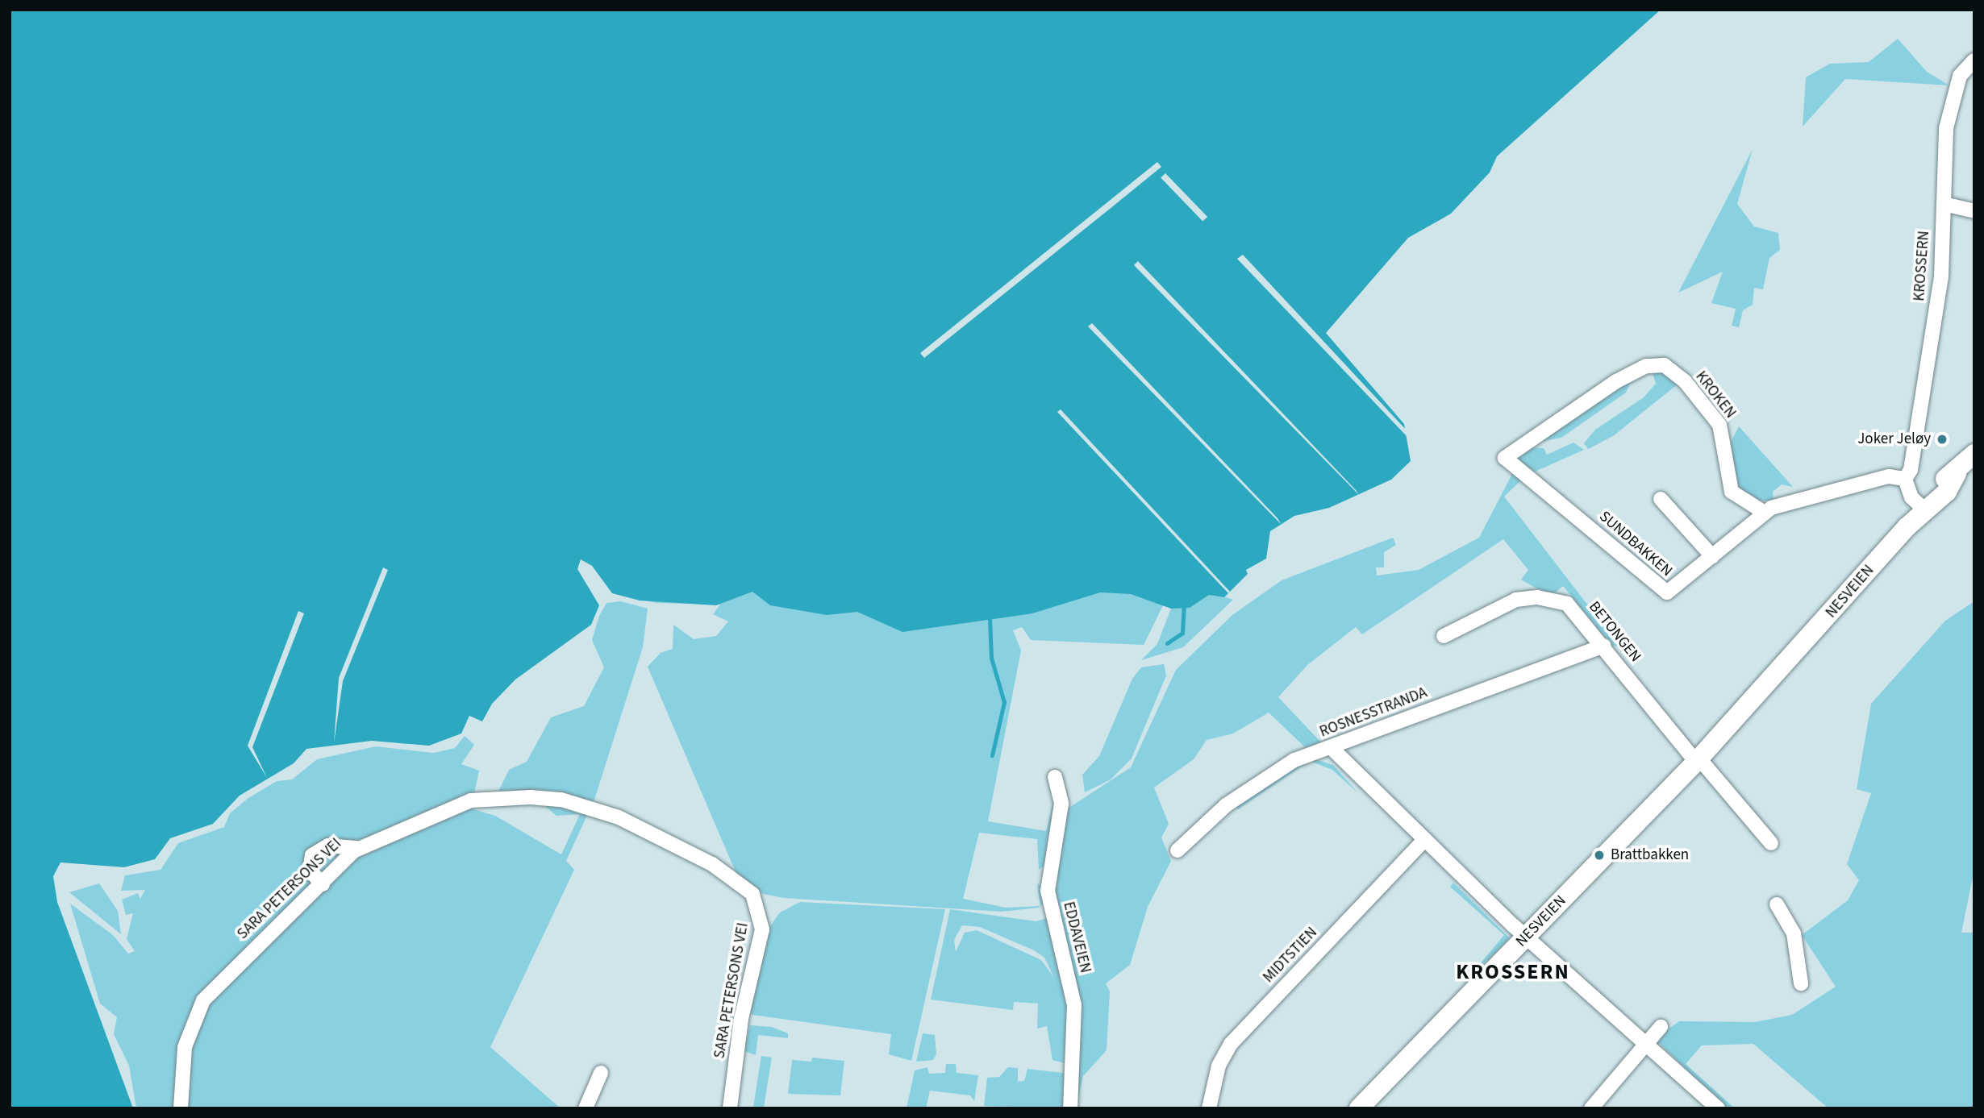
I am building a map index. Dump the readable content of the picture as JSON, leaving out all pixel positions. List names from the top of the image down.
{
  "streets": {
    "main road": ["NESVEIEN"],
    "street": [
      "KROSSERN",
      "KROKEN",
      "SUNDBAKKEN",
      "BETONGEN",
      "ROSNESSTRANDA",
      "SARA PETERSONS VEI",
      "EDDAVEIEN",
      "MIDTSTIEN"
    ]
  },
  "crossings": [
    ["KROSSERN", "SUNDBAKKEN"],
    ["KROKEN", "SUNDBAKKEN"],
    ["NESVEIEN", "BETONGEN"],
    ["BETONGEN", "ROSNESSTRANDA"]
  ],
  "districts": ["KROSSERN"],
  "places": ["Joker Jeløy", "Brattbakken"]
}
